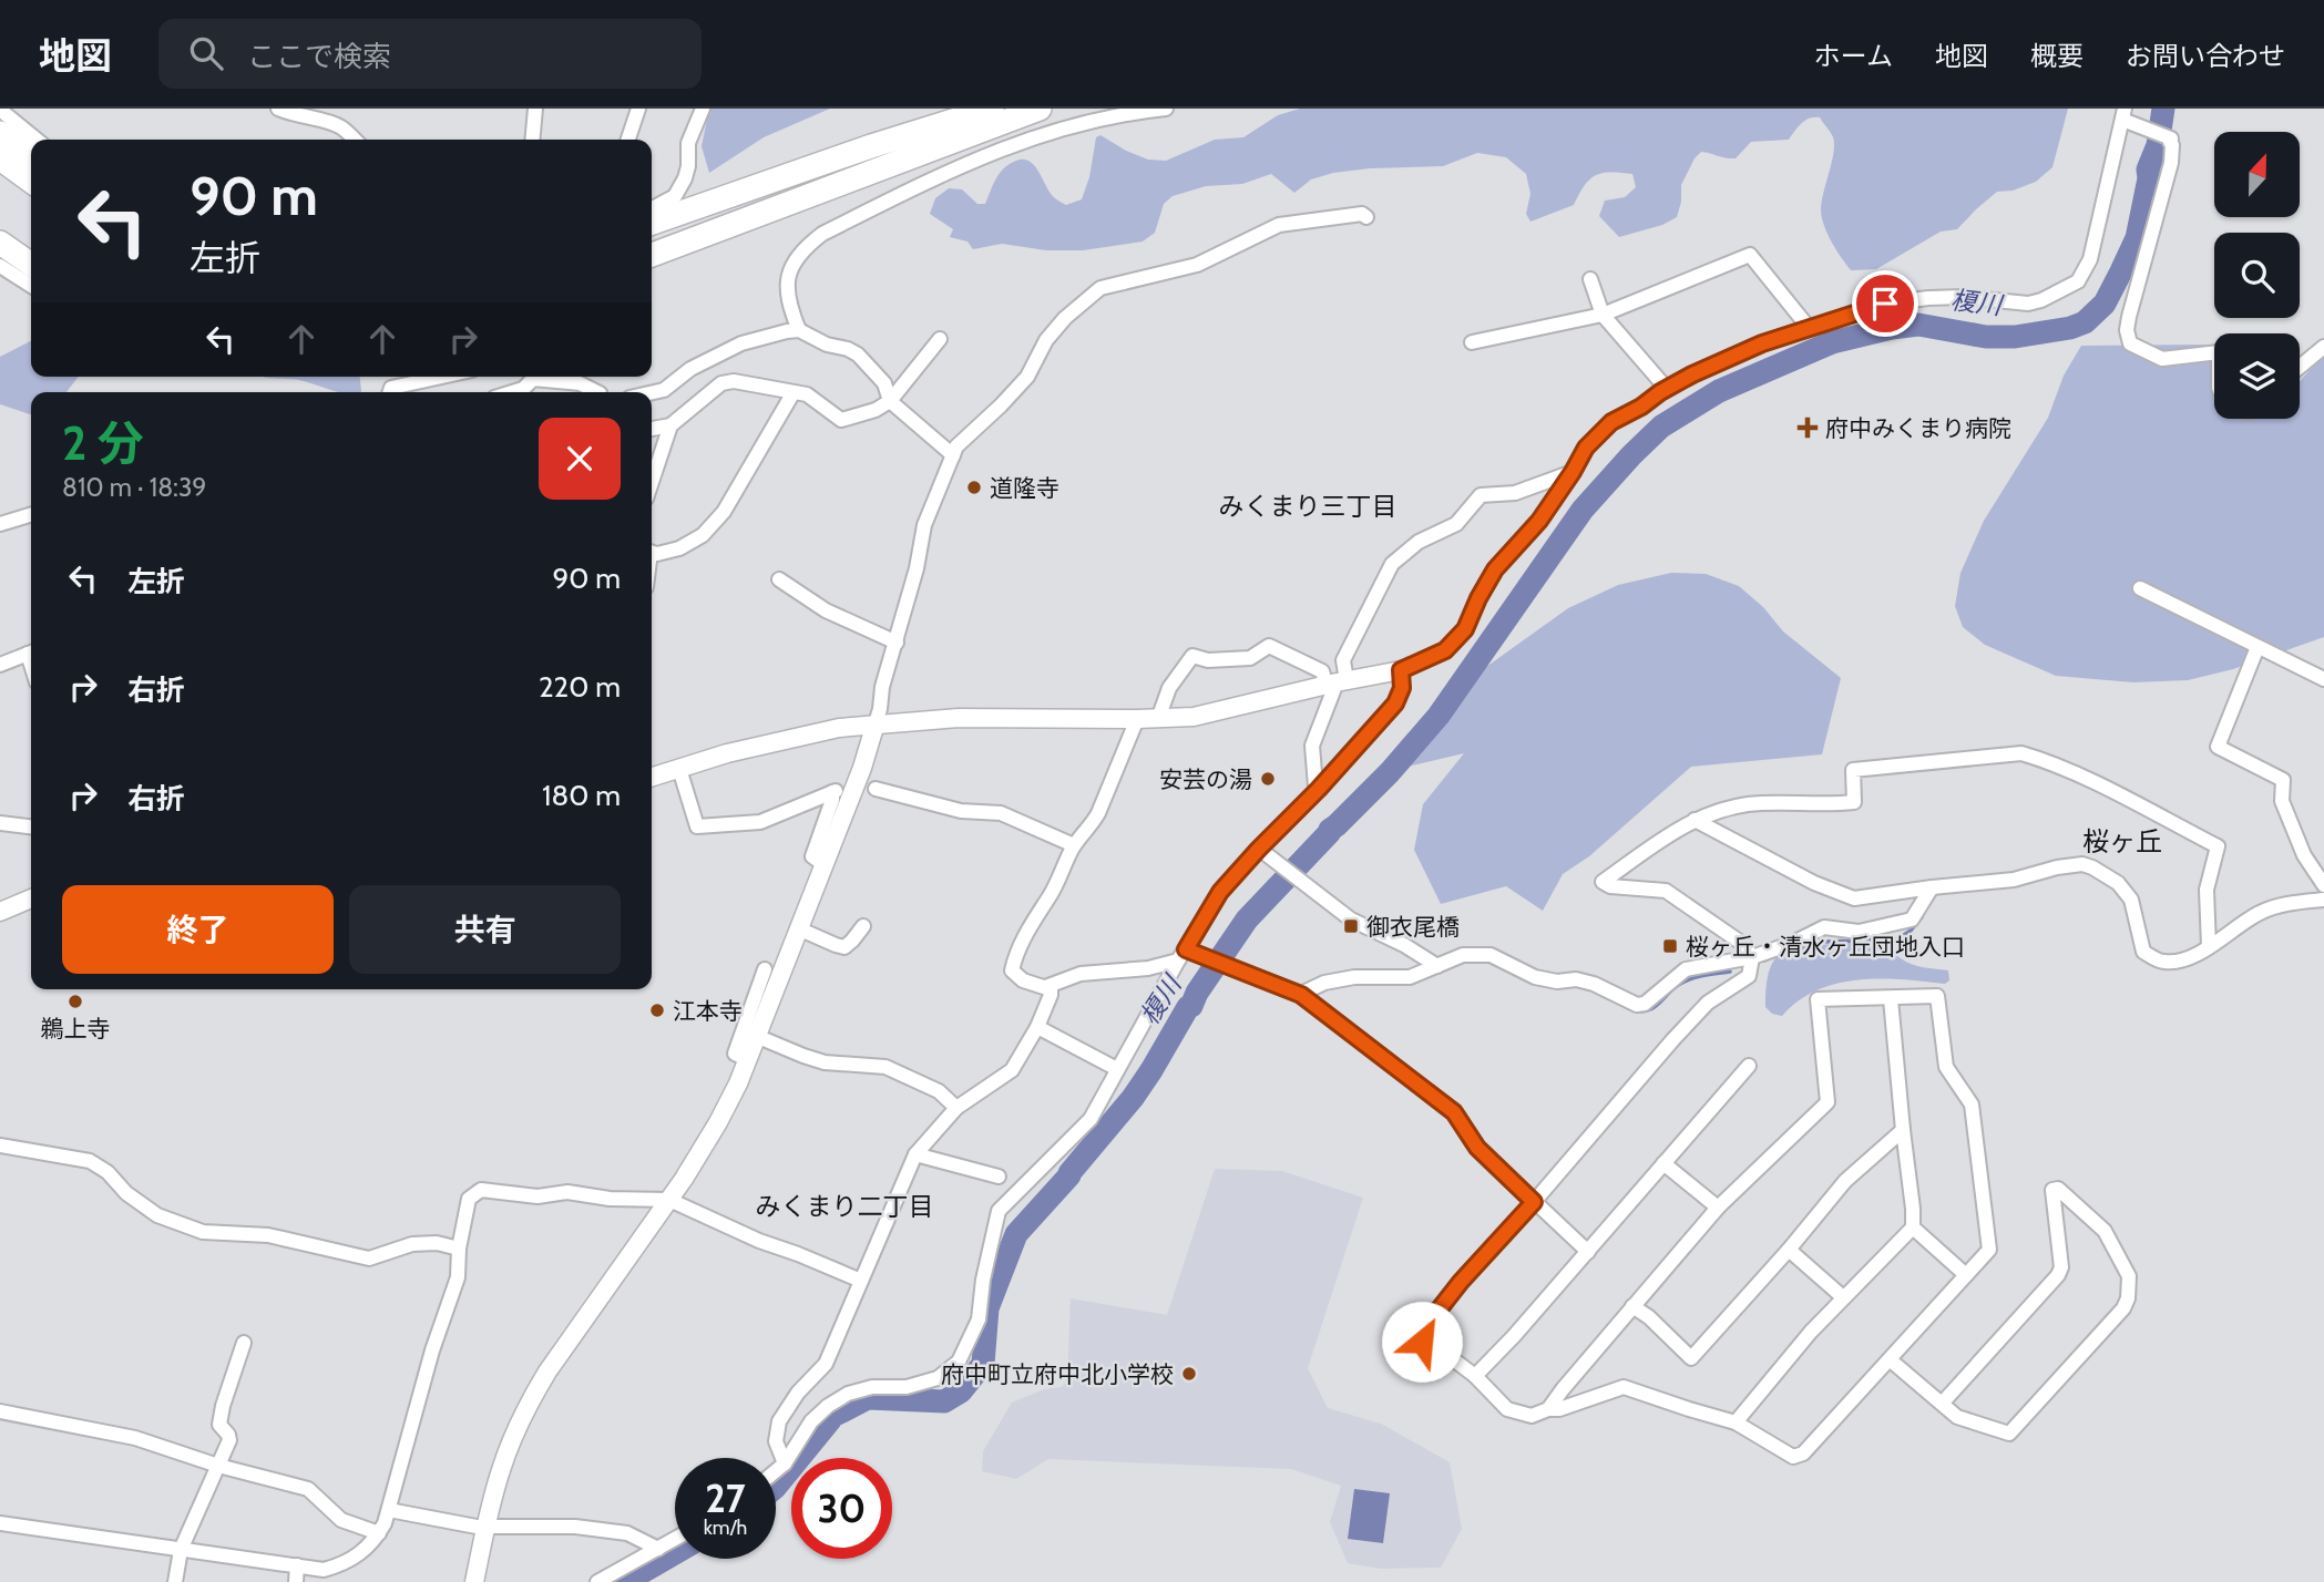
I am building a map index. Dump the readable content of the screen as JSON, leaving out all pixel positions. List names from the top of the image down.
{
  "districts": ["みくまり三丁目", "桜ヶ丘", "みくまり二丁目"],
  "water": ["榎川"],
  "places": {
    "health": ["府中みくまり病院"],
    "other": [
      "道隆寺",
      "安芸の湯",
      "鵜上寺",
      "江本寺",
      "府中町立府中北小学校"
    ],
    "transit": ["御衣尾橋", "桜ヶ丘・清水ヶ丘団地入口"]
  },
  "north": "top",
  "page": {
    "header": "地図",
    "search": "ここで検索",
    "nav": [
      "ホーム",
      "地図",
      "概要",
      "お問い合わせ"
    ],
    "turn": ["90 m", "左折"],
    "heading": ["2 分", "810 m · 18:39"],
    "list": [
      {
        "name": "左折",
        "value": "90 m"
      },
      {
        "name": "右折",
        "value": "220 m"
      },
      {
        "name": "右折",
        "value": "180 m"
      }
    ],
    "buttons": ["終了", "共有"],
    "speed": "27 km/h",
    "limit": "30"
  }
}
